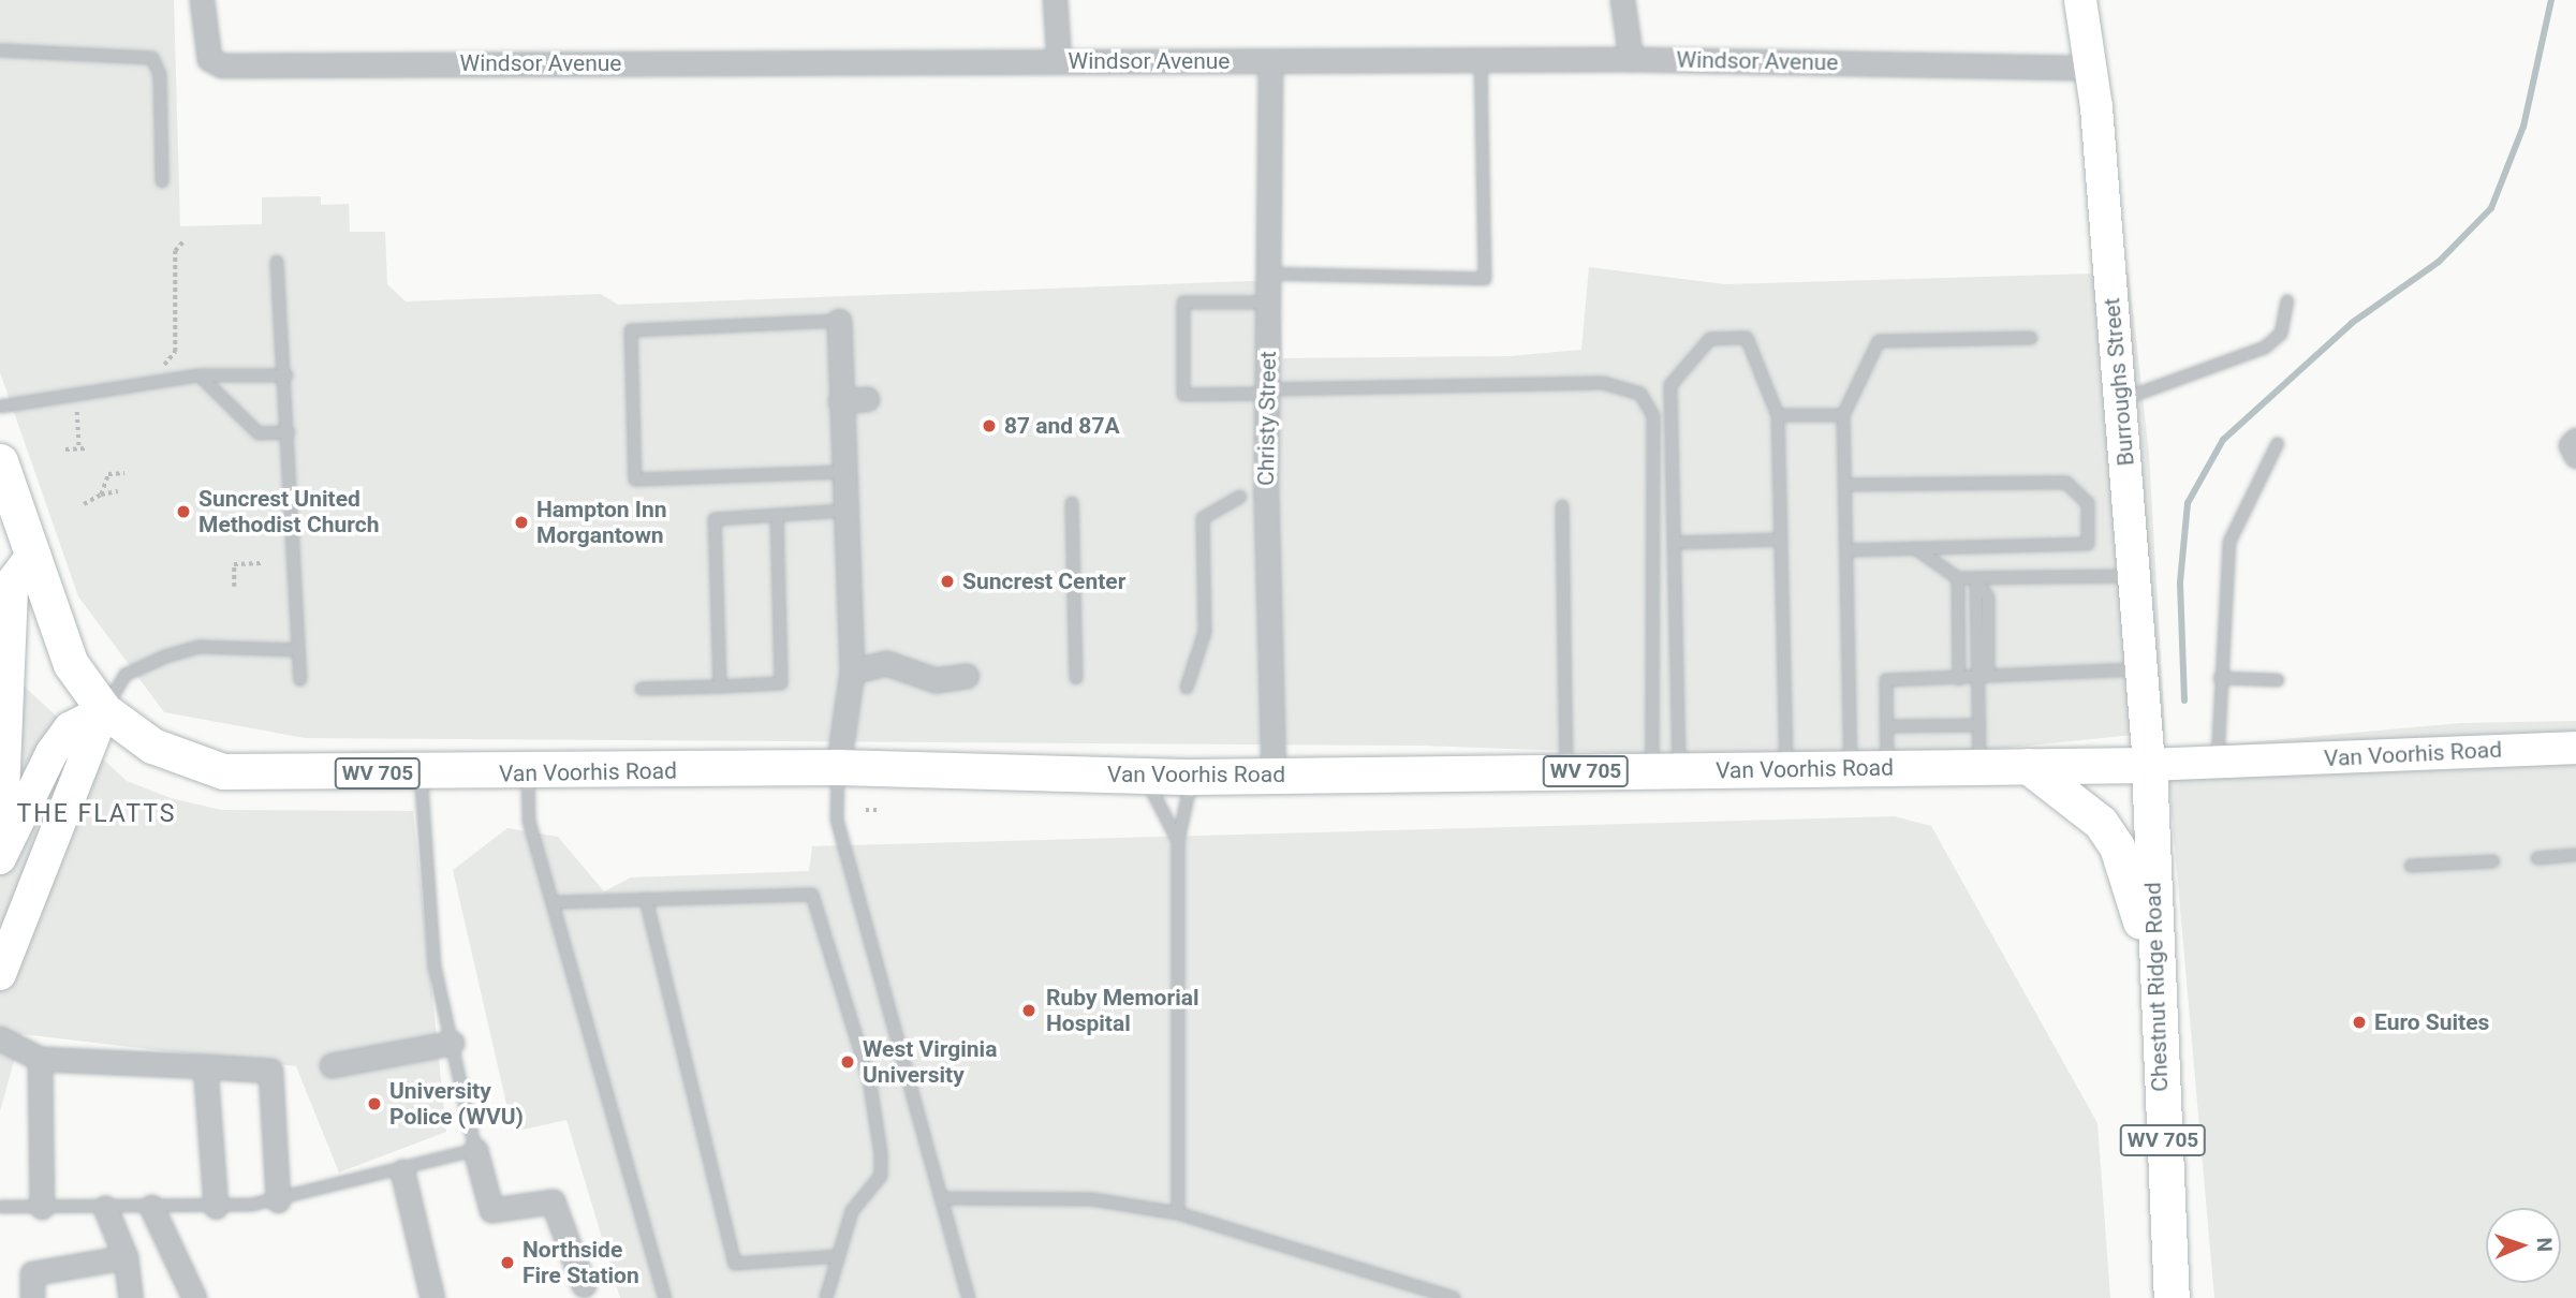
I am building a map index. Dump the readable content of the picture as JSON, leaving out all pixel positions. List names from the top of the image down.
{
  "streets": {
    "main road": ["Van Voorhis Road", "WV 705", "Chestnut Ridge Road"],
    "street": ["Windsor Avenue", "Burroughs Street", "Christy Street"]
  },
  "crossings": [
    ["Windsor Avenue", "Burroughs Street"],
    ["Windsor Avenue", "Christy Street"],
    ["Burroughs Street", "Van Voorhis Road"],
    ["Burroughs Street", "Chestnut Ridge Road"],
    ["Christy Street", "Van Voorhis Road"],
    ["Van Voorhis Road", "Chestnut Ridge Road"]
  ],
  "districts": ["THE FLATTS"],
  "places": [
    "87 and 87A",
    "Suncrest United Methodist Church",
    "Hampton Inn Morgantown",
    "Suncrest Center",
    "Ruby Memorial Hospital",
    "Euro Suites",
    "West Virginia University",
    "University Police (WVU)",
    "Northside Fire Station"
  ],
  "north": "right"
}
